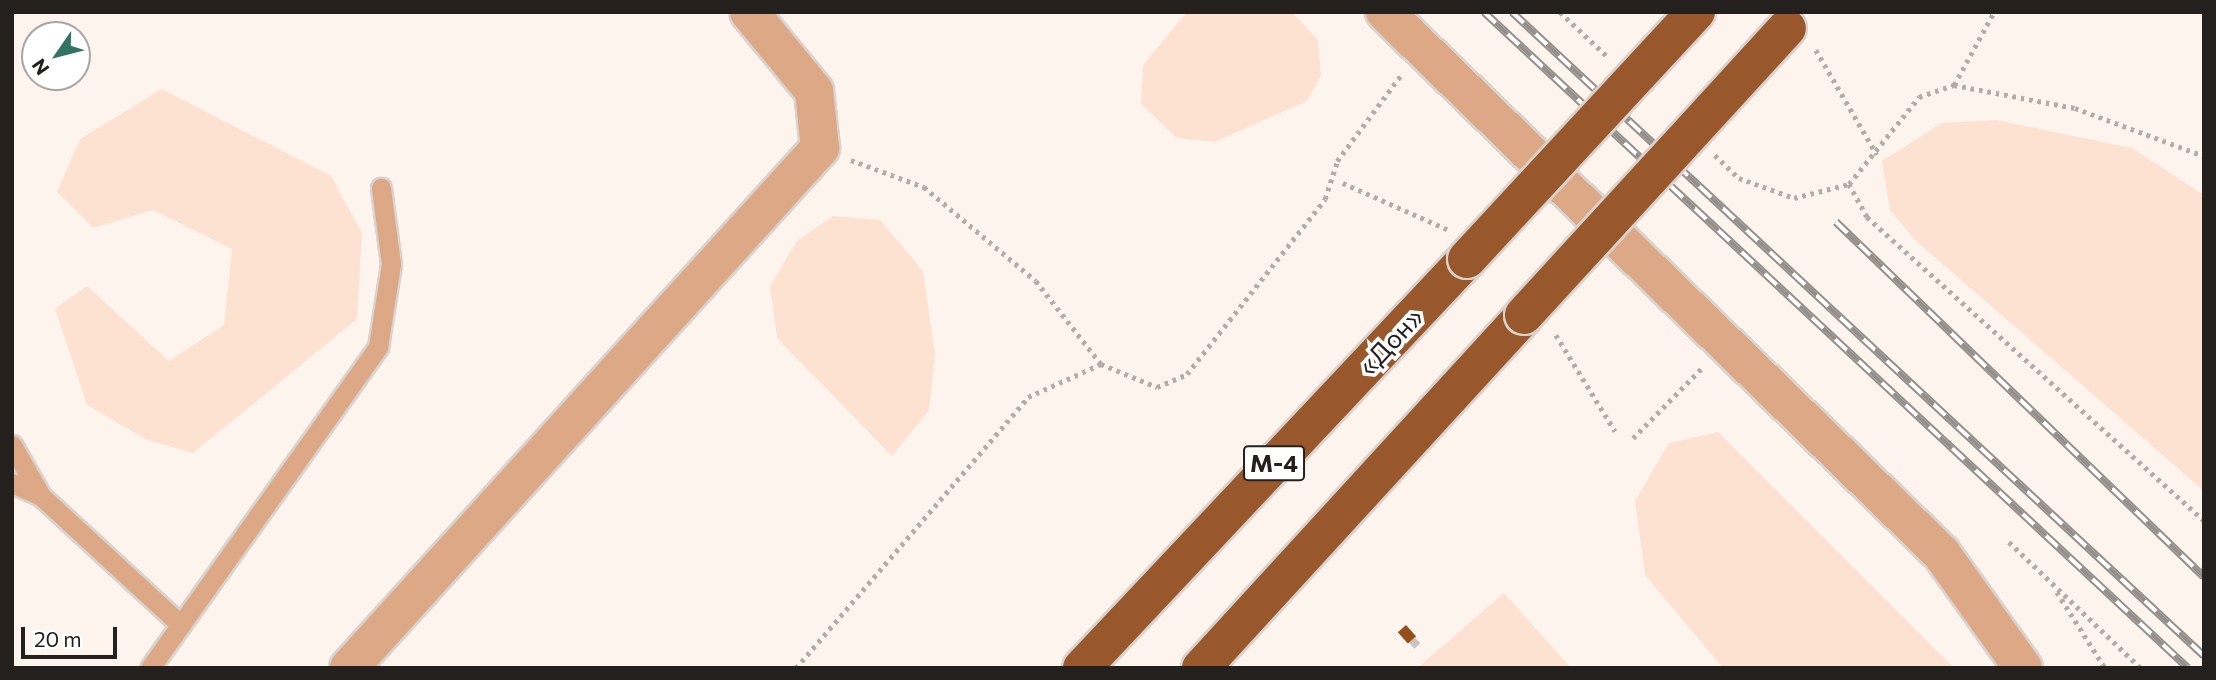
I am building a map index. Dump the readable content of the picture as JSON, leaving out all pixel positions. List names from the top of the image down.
{
  "streets": {
    "highway": ["«Дон»", "М-4"]
  },
  "scale_bar": "20 m",
  "north": "bottom left"
}
